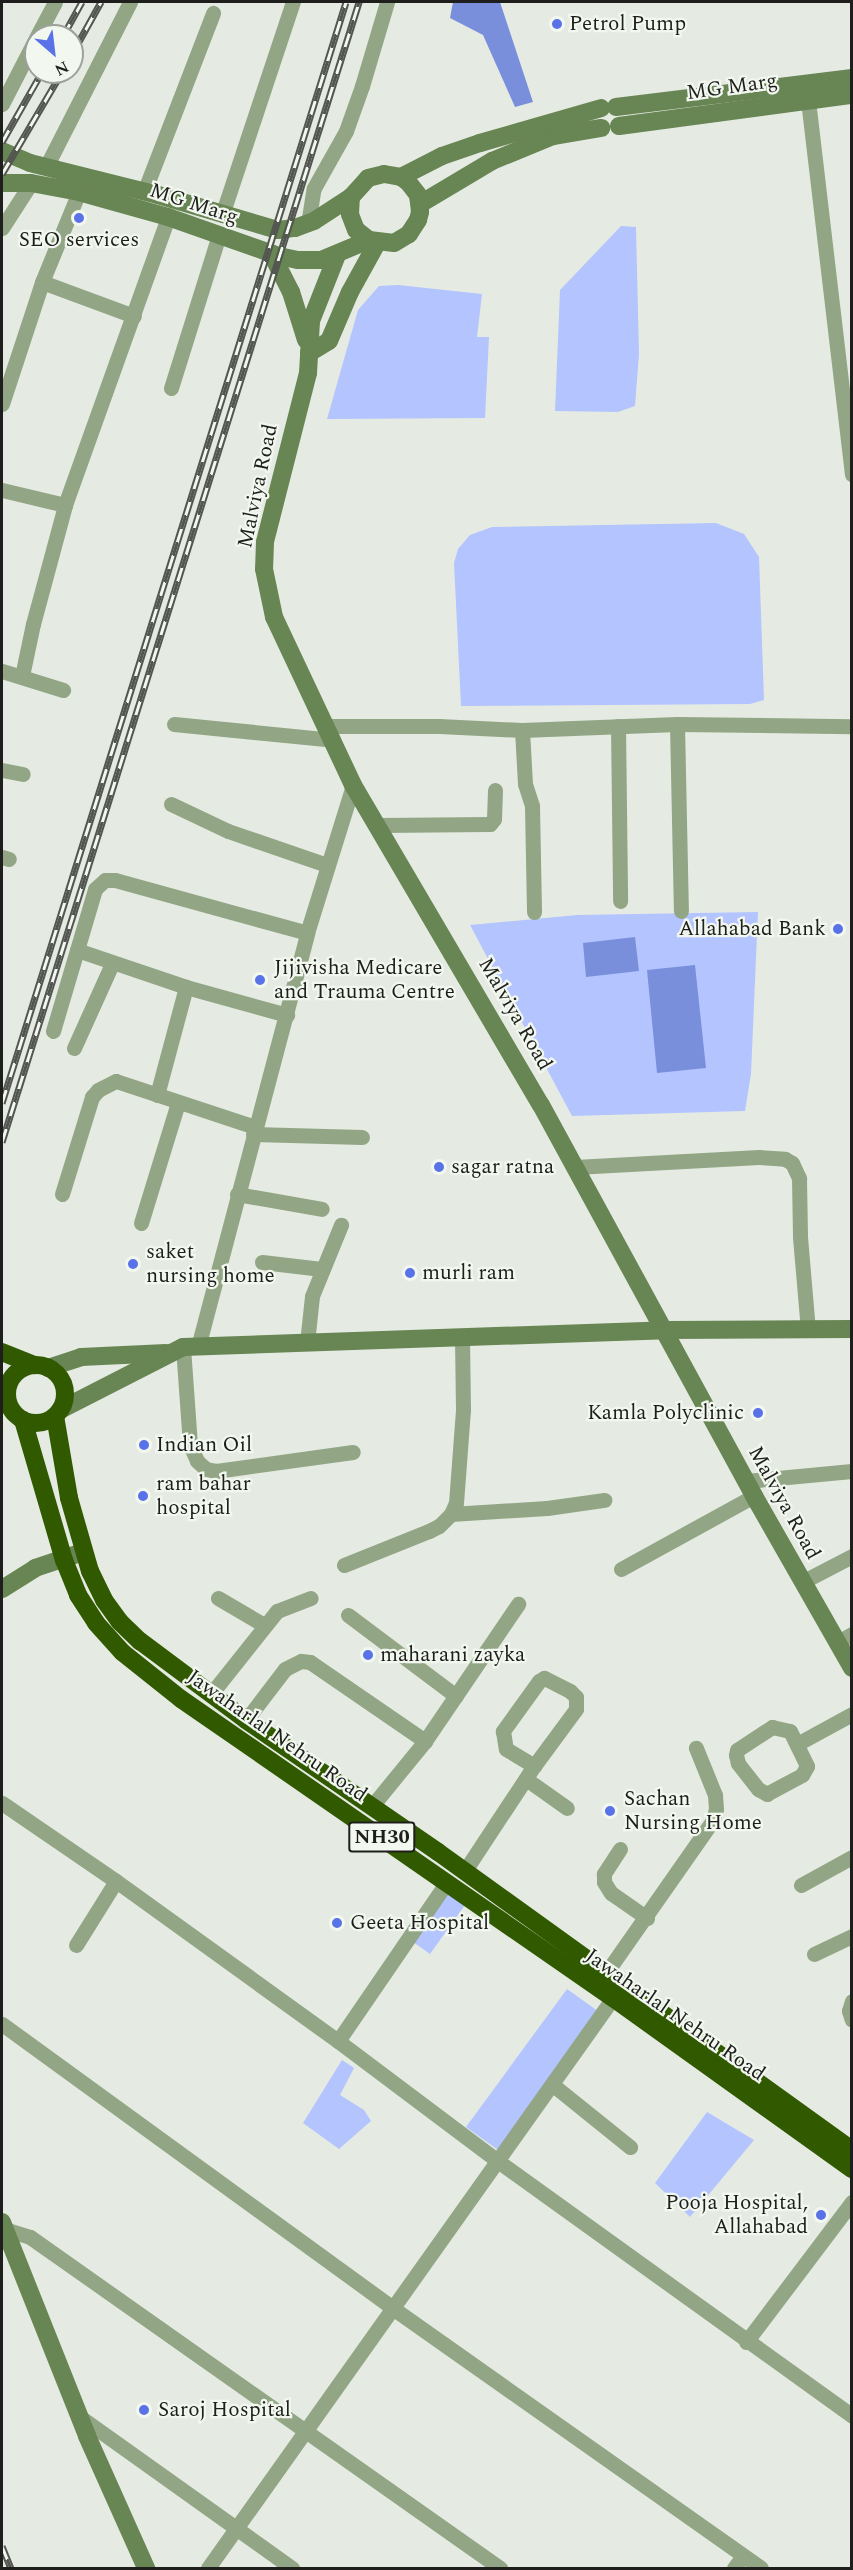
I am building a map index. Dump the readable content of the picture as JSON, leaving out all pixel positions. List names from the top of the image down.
{
  "streets": {
    "highway": ["Jawaharlal Nehru Road", "NH30"],
    "street": ["MG Marg", "Malviya Road"]
  },
  "crossings": [
    ["MG Marg", "Malviya Road"]
  ],
  "places": [
    "Petrol Pump",
    "SEO services",
    "Allahabad Bank",
    "Jijivisha Medicare and Trauma Centre",
    "sagar ratna",
    "saket nursing home",
    "murli ram",
    "Kamla Polyclinic",
    "Indian Oil",
    "ram bahar hospital",
    "maharani zayka",
    "Sachan Nursing Home",
    "Geeta Hospital",
    "Pooja Hospital, Allahabad",
    "Saroj Hospital"
  ],
  "north": "bottom right"
}
